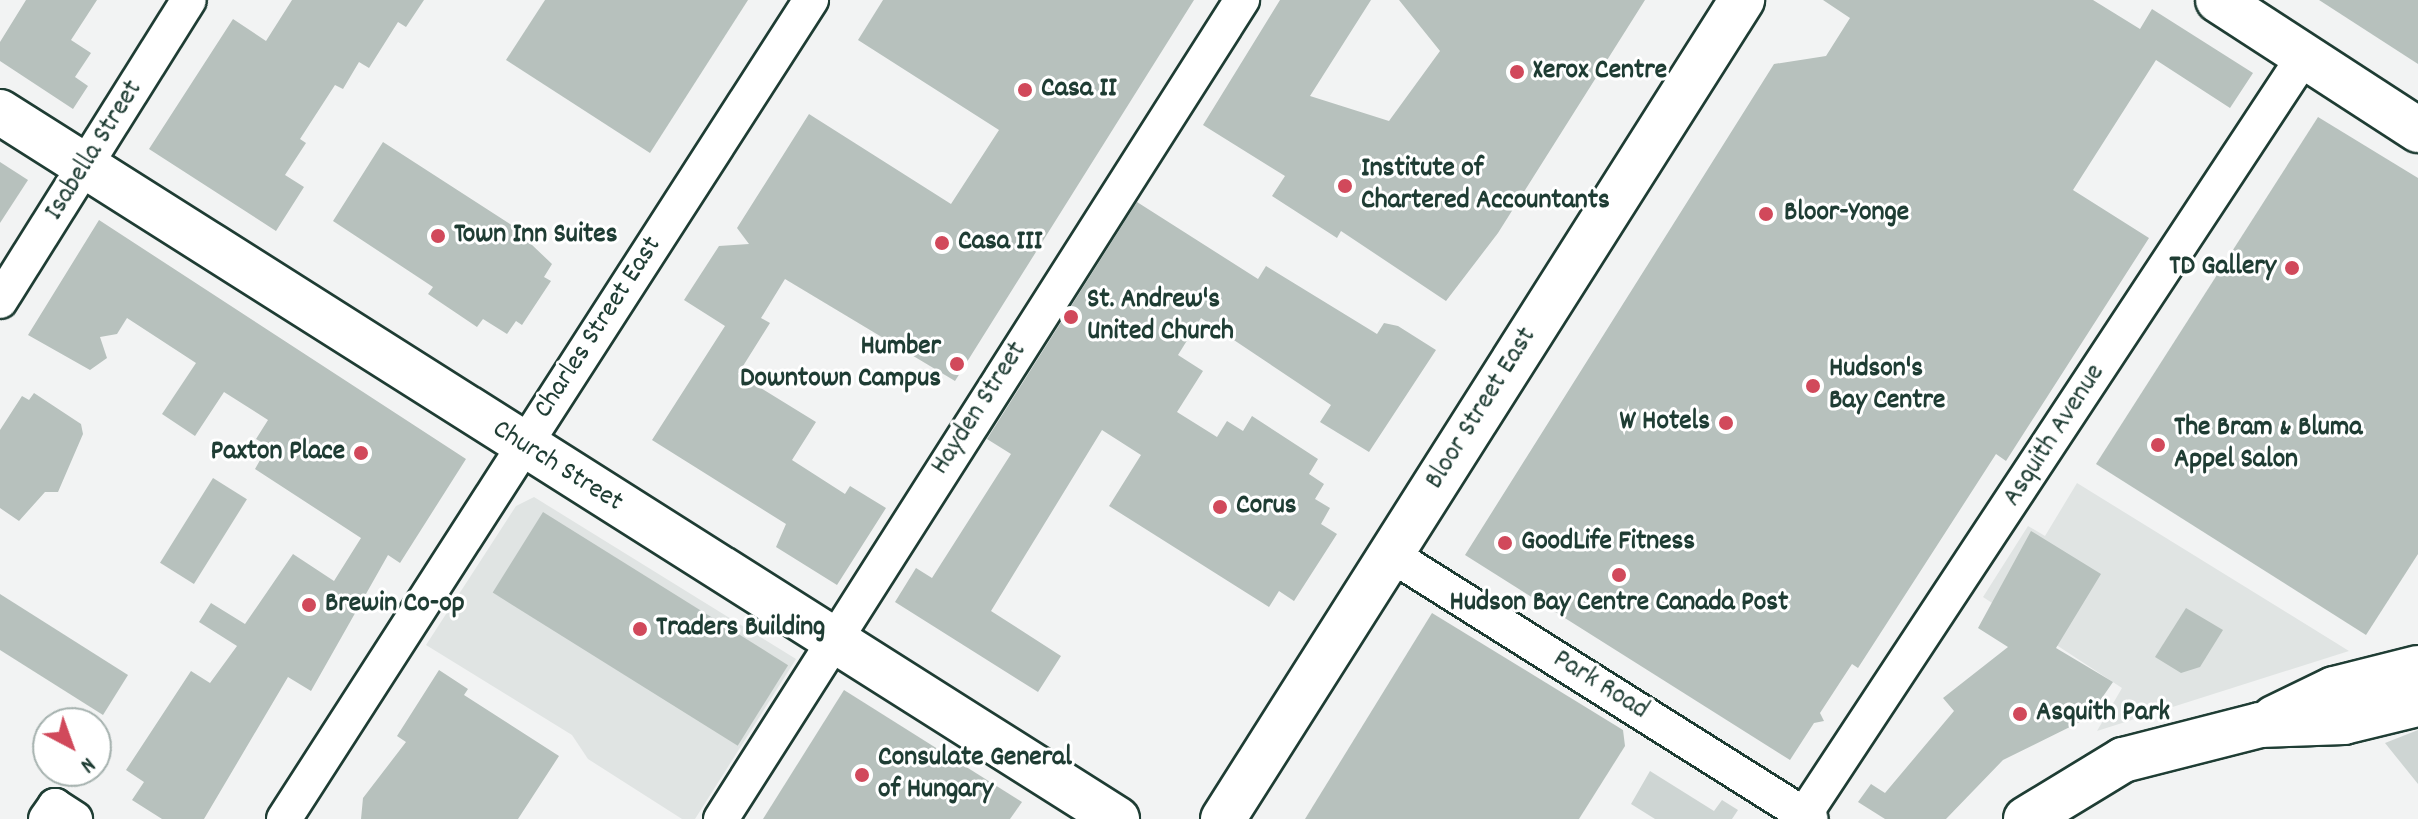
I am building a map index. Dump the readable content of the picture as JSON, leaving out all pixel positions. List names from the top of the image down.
{
  "streets": {
    "main road": ["Bloor Street East", "Church Street"],
    "street": [
      "Isabella Street",
      "Charles Street East",
      "Hayden Street",
      "Asquith Avenue",
      "Park Road"
    ]
  },
  "crossings": [
    ["Isabella Street", "Church Street"],
    ["Charles Street East", "Church Street"],
    ["Hayden Street", "Church Street"],
    ["Bloor Street East", "Park Road"],
    ["Asquith Avenue", "Park Road"]
  ],
  "places": [
    "Xerox Centre",
    "Casa II",
    "Institute of Chartered Accountants",
    "Bloor-Yonge",
    "Town Inn Suites",
    "Casa III",
    "TD Gallery",
    "St. Andrew's United Church",
    "Humber Downtown Campus",
    "Hudson's Bay Centre",
    "W Hotels",
    "The Bram & Bluma Appel Salon",
    "Paxton Place",
    "Corus",
    "GoodLife Fitness",
    "Hudson Bay Centre Canada Post",
    "Brewin Co-op",
    "Traders Building",
    "Asquith Park",
    "Consulate General of Hungary"
  ],
  "north": "bottom right"
}
